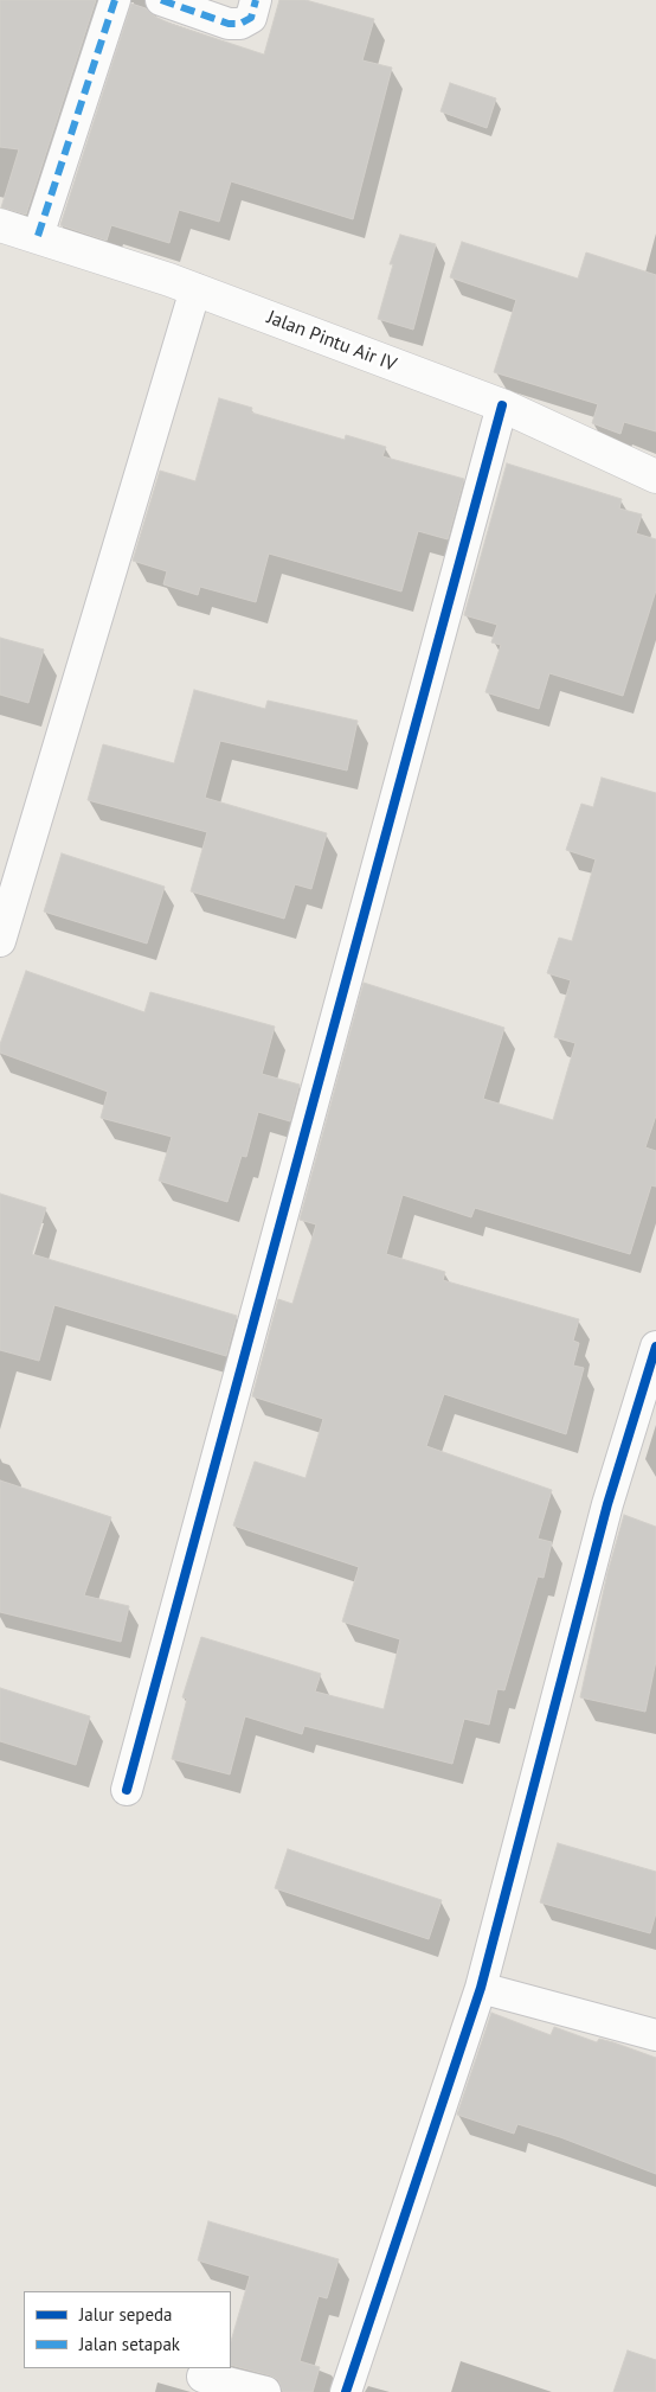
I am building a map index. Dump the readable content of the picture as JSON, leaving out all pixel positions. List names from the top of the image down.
{
  "streets": {
    "main road": ["Jalan Pintu Air IV"]
  },
  "legend": ["Jalur sepeda", "Jalan setapak"]
}
